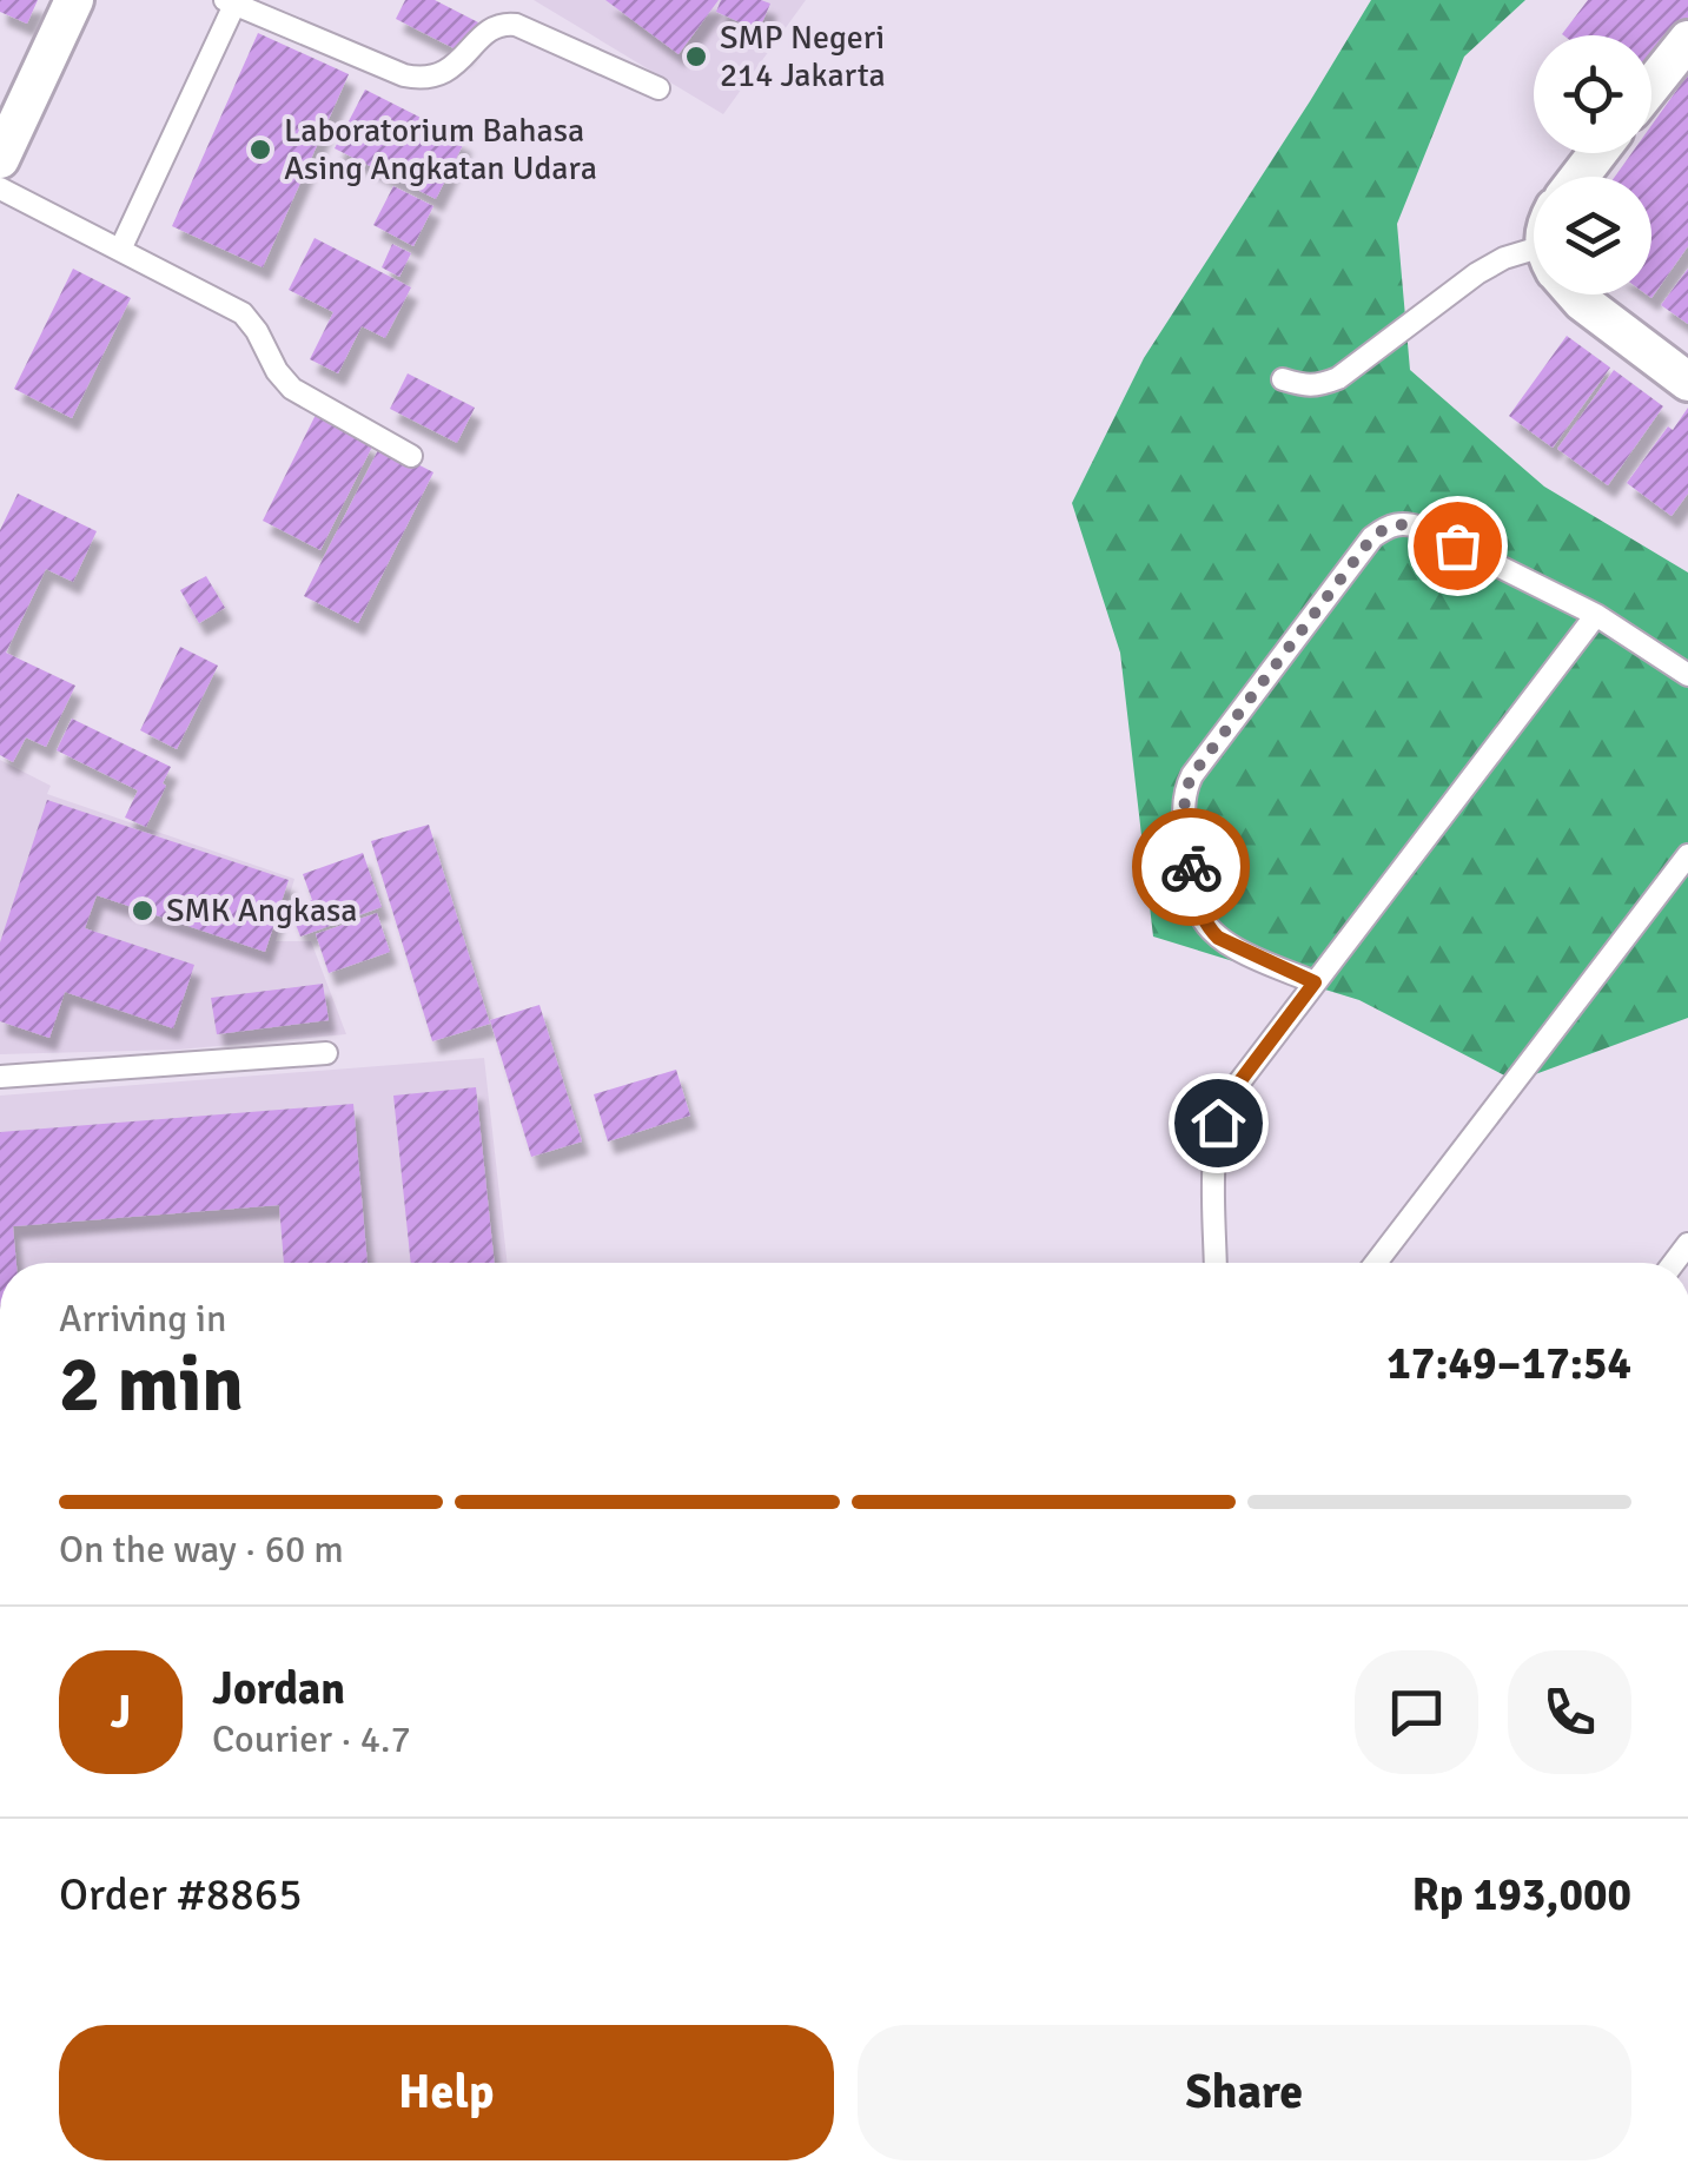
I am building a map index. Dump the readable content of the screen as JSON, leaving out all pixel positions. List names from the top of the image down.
{
  "places": ["SMP Negeri 214 Jakarta", "Laboratorium Bahasa Asing Angkatan Udara", "SMK Angkasa"],
  "page": {
    "heading": ["2 min", "Arriving in", "17:49–17:54"],
    "panel": [
      "Jordan",
      "Courier · 4.7",
      "Order #8865",
      "Rp 193,000"
    ],
    "bar": "On the way · 60 m",
    "round": "J",
    "buttons": ["Help", "Share"]
  }
}
